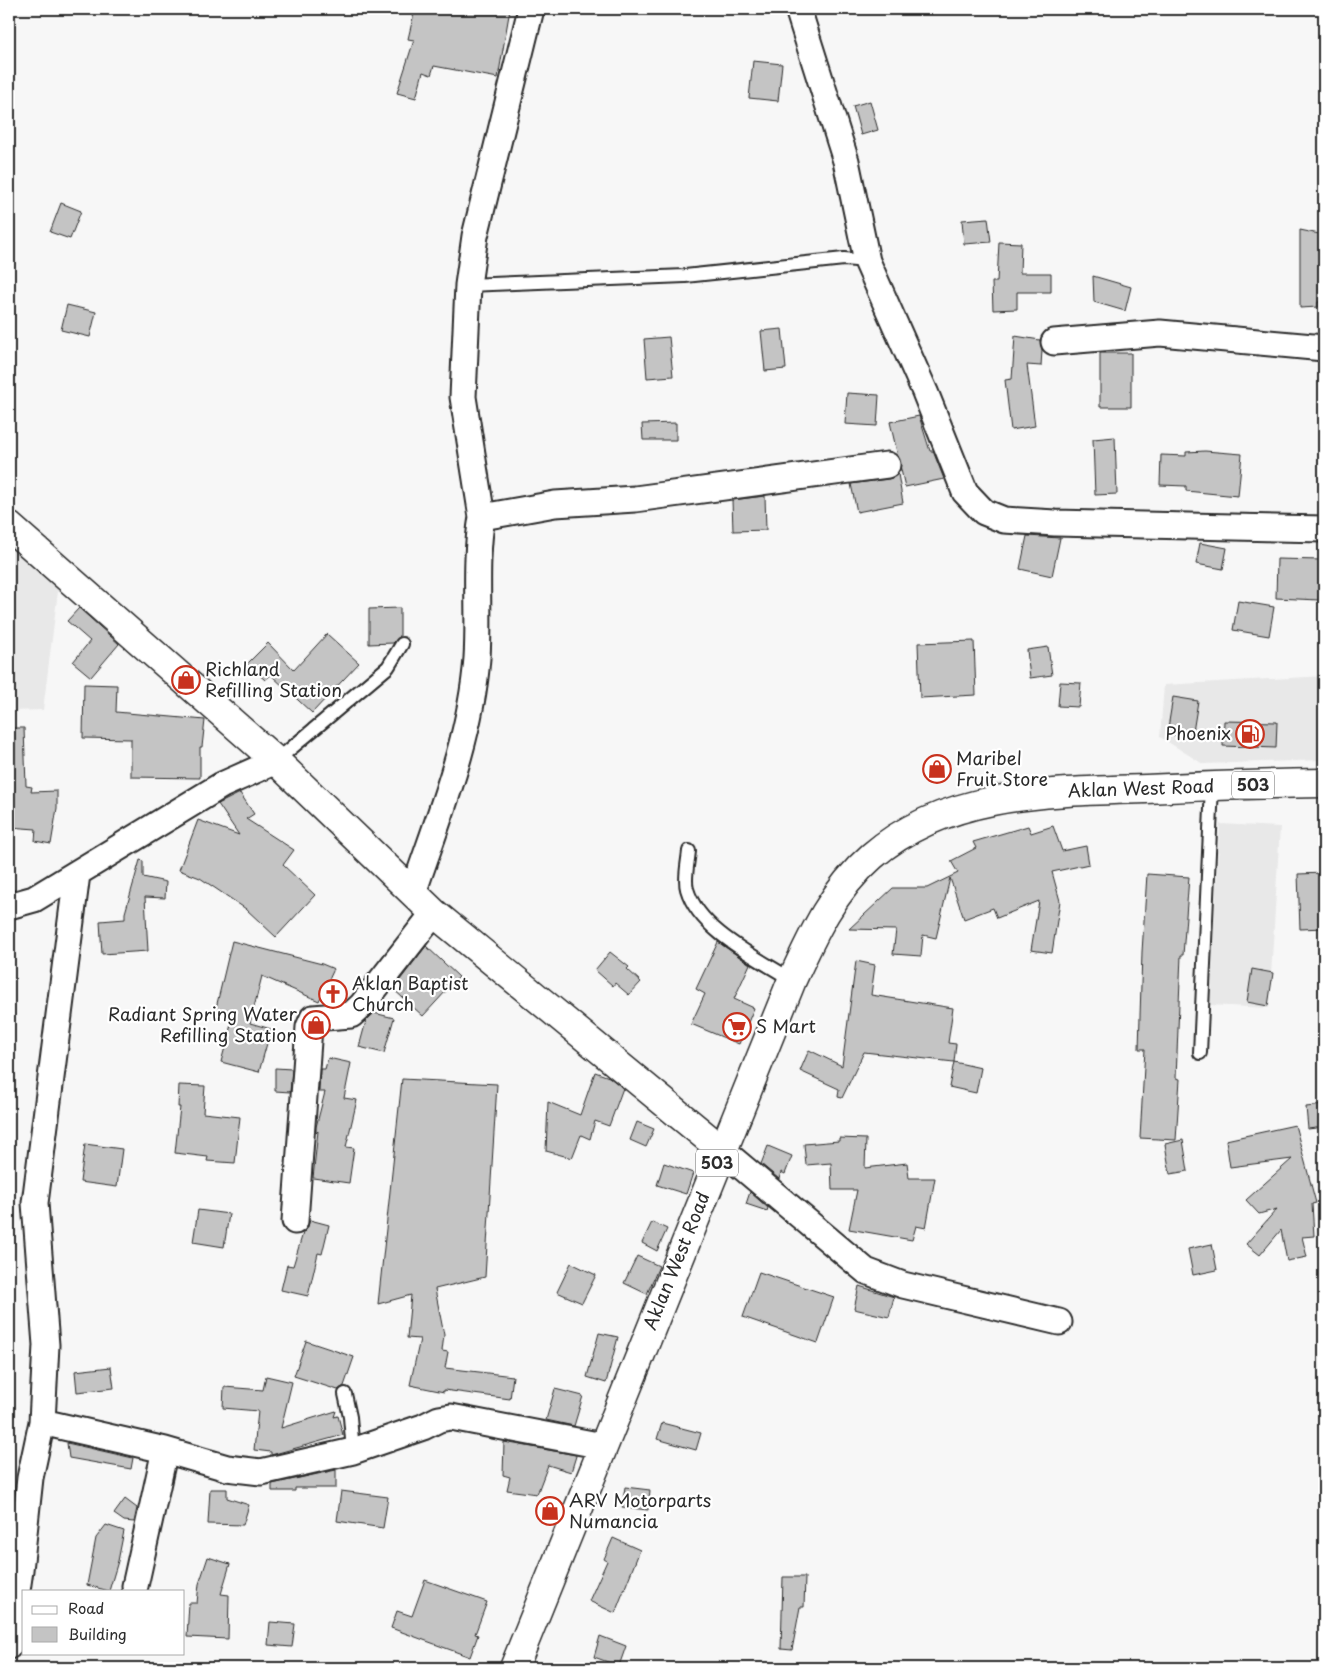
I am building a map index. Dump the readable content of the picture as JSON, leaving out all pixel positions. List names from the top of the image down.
{
  "streets": {
    "main road": ["503", "Aklan West Road"]
  },
  "places": {
    "shop": [
      "Richland Refilling Station",
      "Maribel Fruit Store",
      "Radiant Spring Water Refilling Station",
      "ARV Motorparts Numancia"
    ],
    "fuel station": ["Phoenix"],
    "church": ["Aklan Baptist Church"],
    "supermarket": ["S Mart"]
  },
  "legend": ["Road", "Building"]
}
